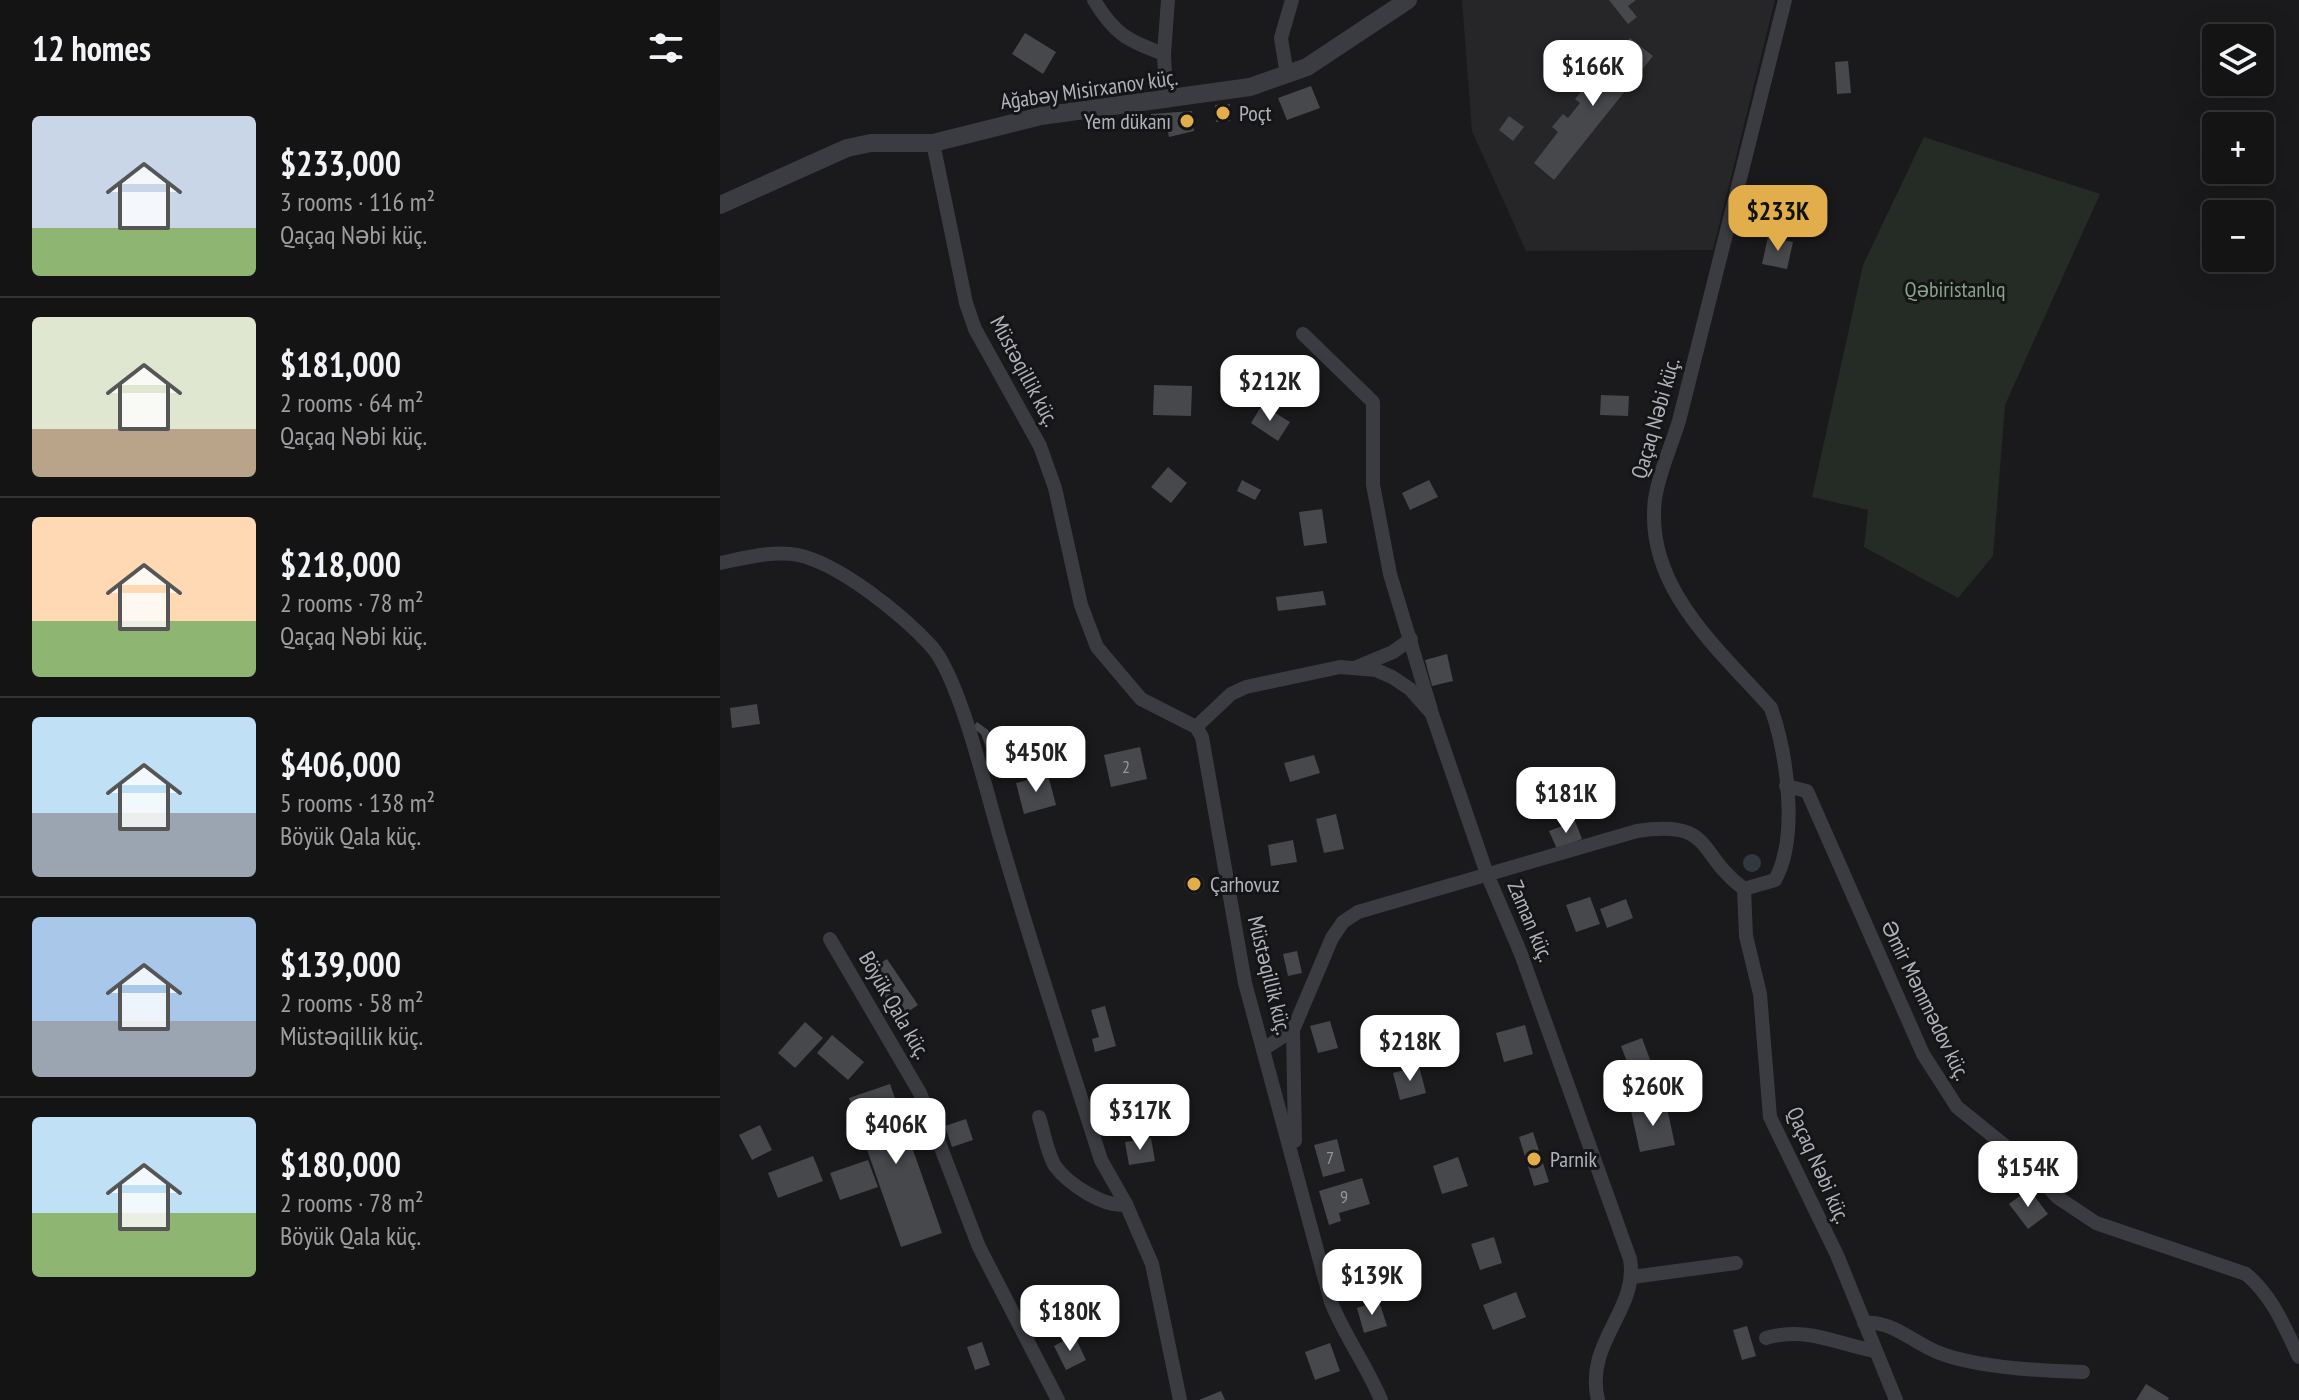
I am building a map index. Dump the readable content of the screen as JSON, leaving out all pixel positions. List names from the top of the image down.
{
  "streets": {
    "street": [
      "Ağabəy Misirxanov küç.",
      "Müstəqillik küç.",
      "Qaçaq Nəbi küç.",
      "Zaman küç.",
      "Əmir Məmmədov küç.",
      "Böyük Qala küç."
    ]
  },
  "crossings": [
    ["Ağabəy Misirxanov küç.", "Müstəqillik küç."],
    ["Müstəqillik küç.", "Zaman küç."],
    ["Qaçaq Nəbi küç.", "Əmir Məmmədov küç."]
  ],
  "parks": ["Qəbiristanlıq"],
  "places": [
    "Poçt",
    "Yem dükanı",
    "Çarhovuz",
    "Parnik"
  ],
  "house_numbers": ["2", "7", "9"],
  "page": {
    "heading": "12 homes",
    "map_buttons": ["+", "−"],
    "price": [
      "$166K",
      "$233K",
      "$212K",
      "$450K",
      "$181K",
      "$218K",
      "$260K",
      "$317K",
      "$406K",
      "$154K",
      "$139K",
      "$180K"
    ],
    "list": [
      {
        "name": "$233,000",
        "note": "3 rooms · 116 m² · Qaçaq Nəbi küç."
      },
      {
        "name": "$181,000",
        "note": "2 rooms · 64 m² · Qaçaq Nəbi küç."
      },
      {
        "name": "$218,000",
        "note": "2 rooms · 78 m² · Qaçaq Nəbi küç."
      },
      {
        "name": "$406,000",
        "note": "5 rooms · 138 m² · Böyük Qala küç."
      },
      {
        "name": "$139,000",
        "note": "2 rooms · 58 m² · Müstəqillik küç."
      },
      {
        "name": "$180,000",
        "note": "2 rooms · 78 m² · Böyük Qala küç."
      }
    ]
  }
}
